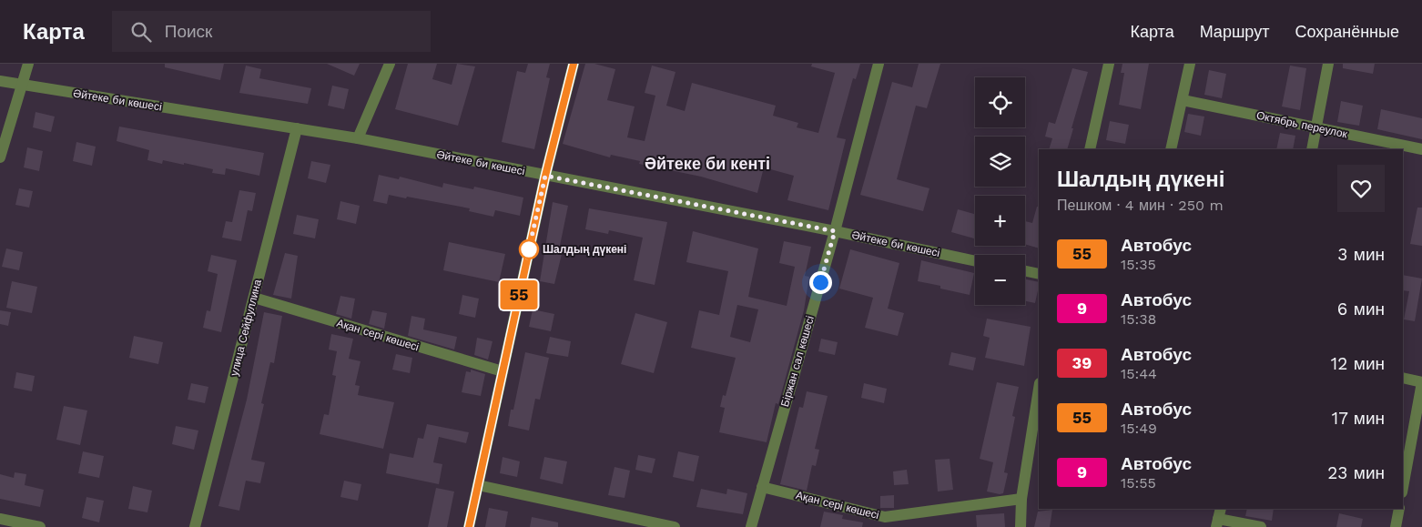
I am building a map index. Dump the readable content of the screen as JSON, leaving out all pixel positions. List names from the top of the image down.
{
  "streets": {
    "street": [
      "Әйтеке би көшесі",
      "Октябрь переулок",
      "улица Сейфуллина",
      "Ақан сері көшесі",
      "Біржан сал көшесі"
    ]
  },
  "crossings": [
    ["Әйтеке би көшесі", "улица Сейфуллина"],
    ["Әйтеке би көшесі", "Біржан сал көшесі"],
    ["улица Сейфуллина", "Ақан сері көшесі"],
    ["Ақан сері көшесі", "Біржан сал көшесі"]
  ],
  "districts": ["Әйтеке би кенті"],
  "places": ["Шалдың дүкені"],
  "lines": ["bus line 55"],
  "page": {
    "header": "Карта",
    "search": "Поиск",
    "nav": ["Карта", "Маршрут", "Сохранённые"],
    "on_map": "55",
    "map_buttons": ["+", "−"],
    "heading": ["Шалдың дүкені", "Пешком · 4 мин · 250 m"],
    "list": [
      {
        "mark": "55",
        "name": "Автобус",
        "note": "15:35",
        "value": "3 мин"
      },
      {
        "mark": "9",
        "name": "Автобус",
        "note": "15:38",
        "value": "6 мин"
      },
      {
        "mark": "39",
        "name": "Автобус",
        "note": "15:44",
        "value": "12 мин"
      },
      {
        "mark": "55",
        "name": "Автобус",
        "note": "15:49",
        "value": "17 мин"
      },
      {
        "mark": "9",
        "name": "Автобус",
        "note": "15:55",
        "value": "23 мин"
      }
    ]
  }
}
